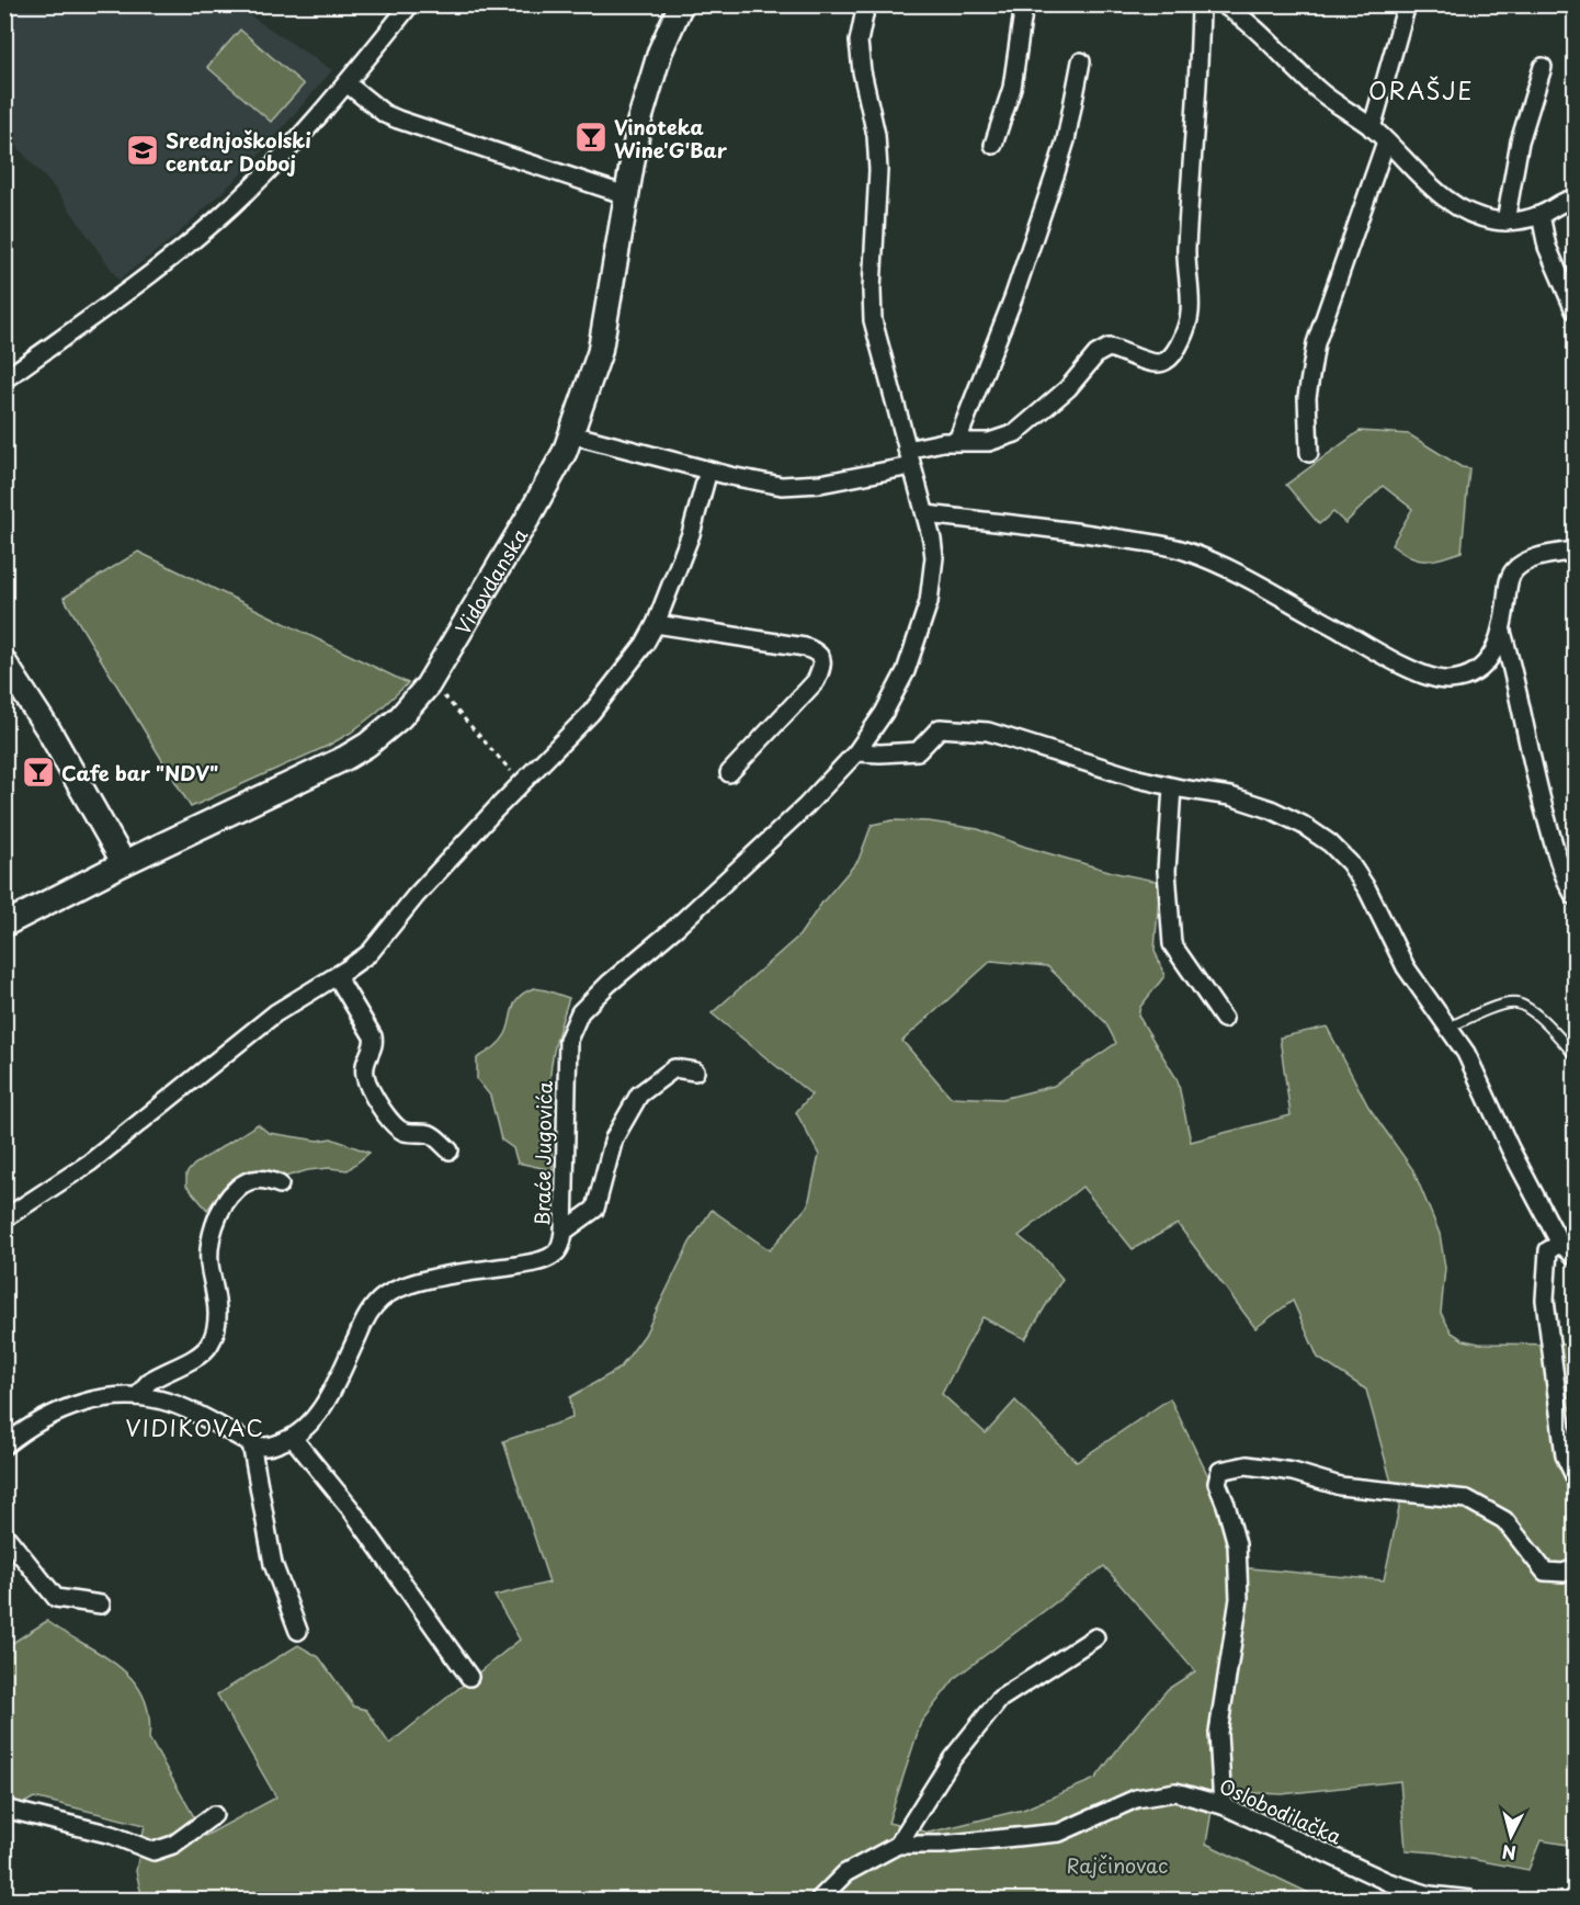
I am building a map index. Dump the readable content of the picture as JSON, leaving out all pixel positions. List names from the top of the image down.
{
  "streets": {
    "street": ["Vidovdanska", "Braće Jugovića", "Oslobodilačka"]
  },
  "districts": ["ORAŠJE", "VIDIKOVAC"],
  "parks": ["Rajčinovac"],
  "places": {
    "bar": ["Vinoteka Wine'G'Bar", "Cafe bar \"NDV\""],
    "school or university": ["Srednjoškolski centar Doboj"]
  },
  "north": "bottom"
}
